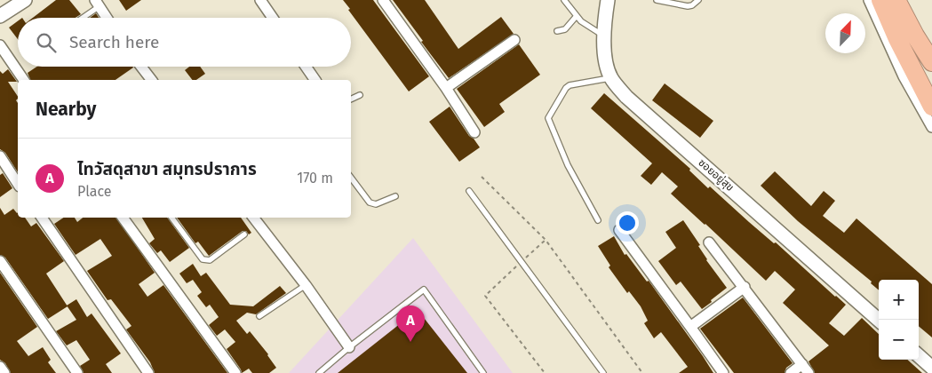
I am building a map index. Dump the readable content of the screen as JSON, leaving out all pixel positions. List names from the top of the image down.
{
  "streets": {
    "street": ["ซอยอยู่สุข"]
  },
  "north": "top right",
  "page": {
    "search": "Search here",
    "heading": "Nearby",
    "list": [
      {
        "mark": "A",
        "name": "ไทวัสดุสาขา สมุทรปราการ",
        "note": "Place",
        "value": "170 m"
      }
    ],
    "map_buttons": ["+", "−"],
    "pins": "A"
  }
}
